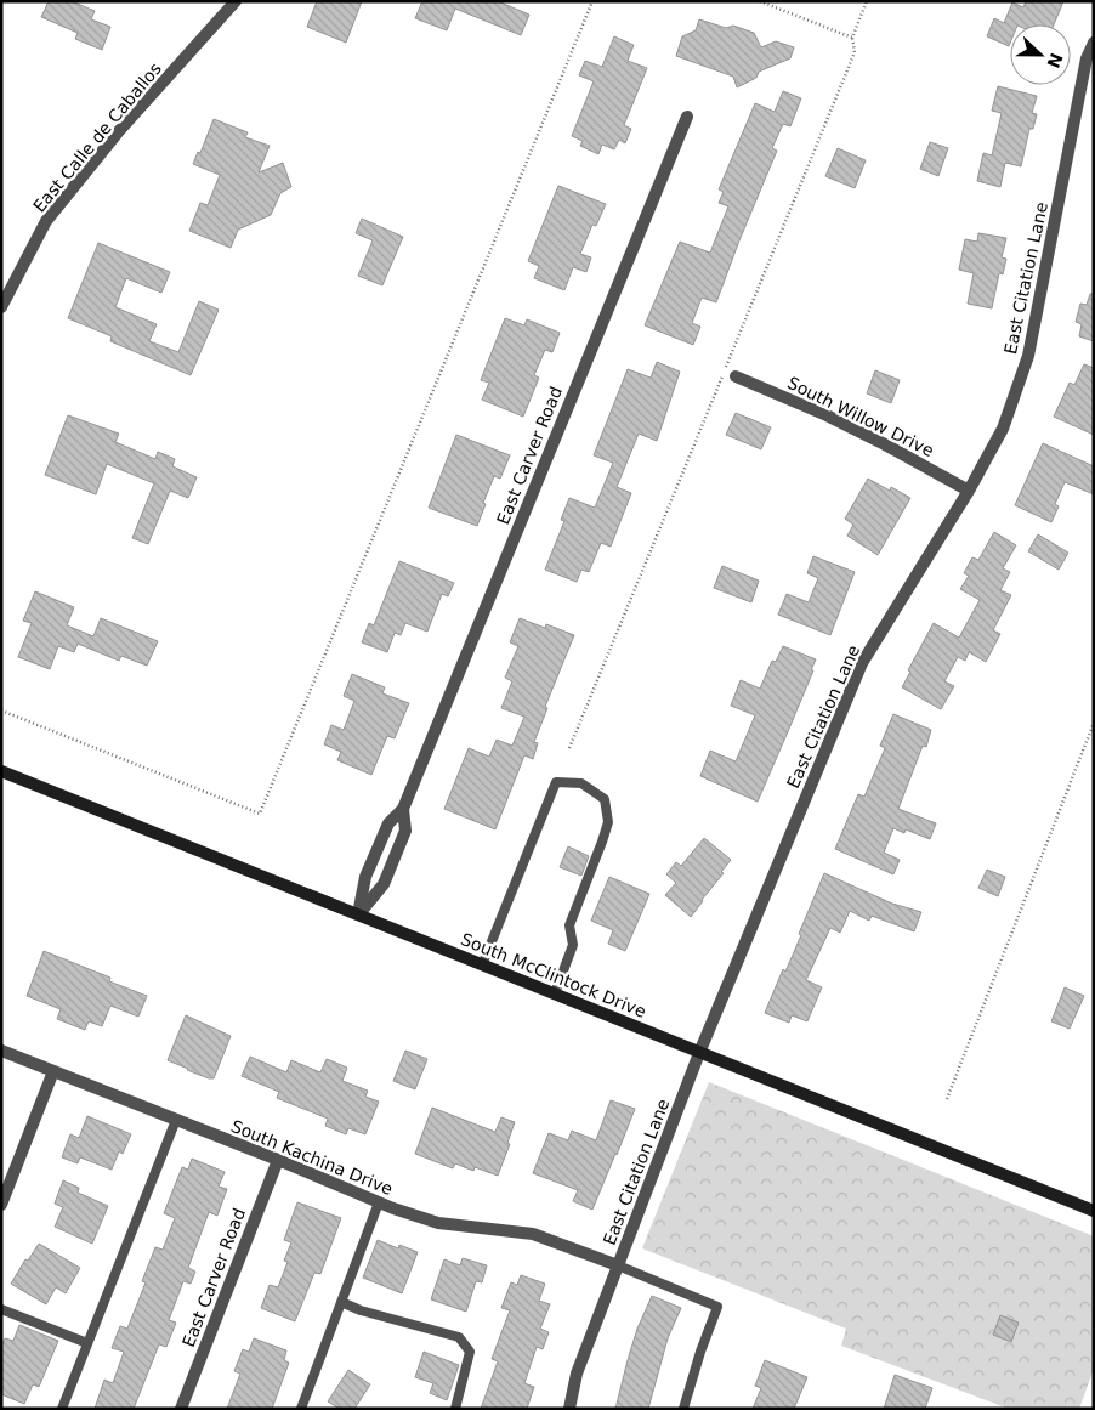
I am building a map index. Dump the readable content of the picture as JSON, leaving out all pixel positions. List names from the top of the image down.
{
  "streets": {
    "main road": ["South McClintock Drive"],
    "street": [
      "East Calle de Caballos",
      "East Citation Lane",
      "South Willow Drive",
      "East Carver Road",
      "South Kachina Drive"
    ]
  },
  "crossings": [
    ["East Citation Lane", "South Willow Drive"],
    ["East Citation Lane", "South McClintock Drive"],
    ["East Citation Lane", "South Kachina Drive"],
    ["East Carver Road", "South McClintock Drive"],
    ["East Carver Road", "South Kachina Drive"]
  ],
  "north": "right"
}
